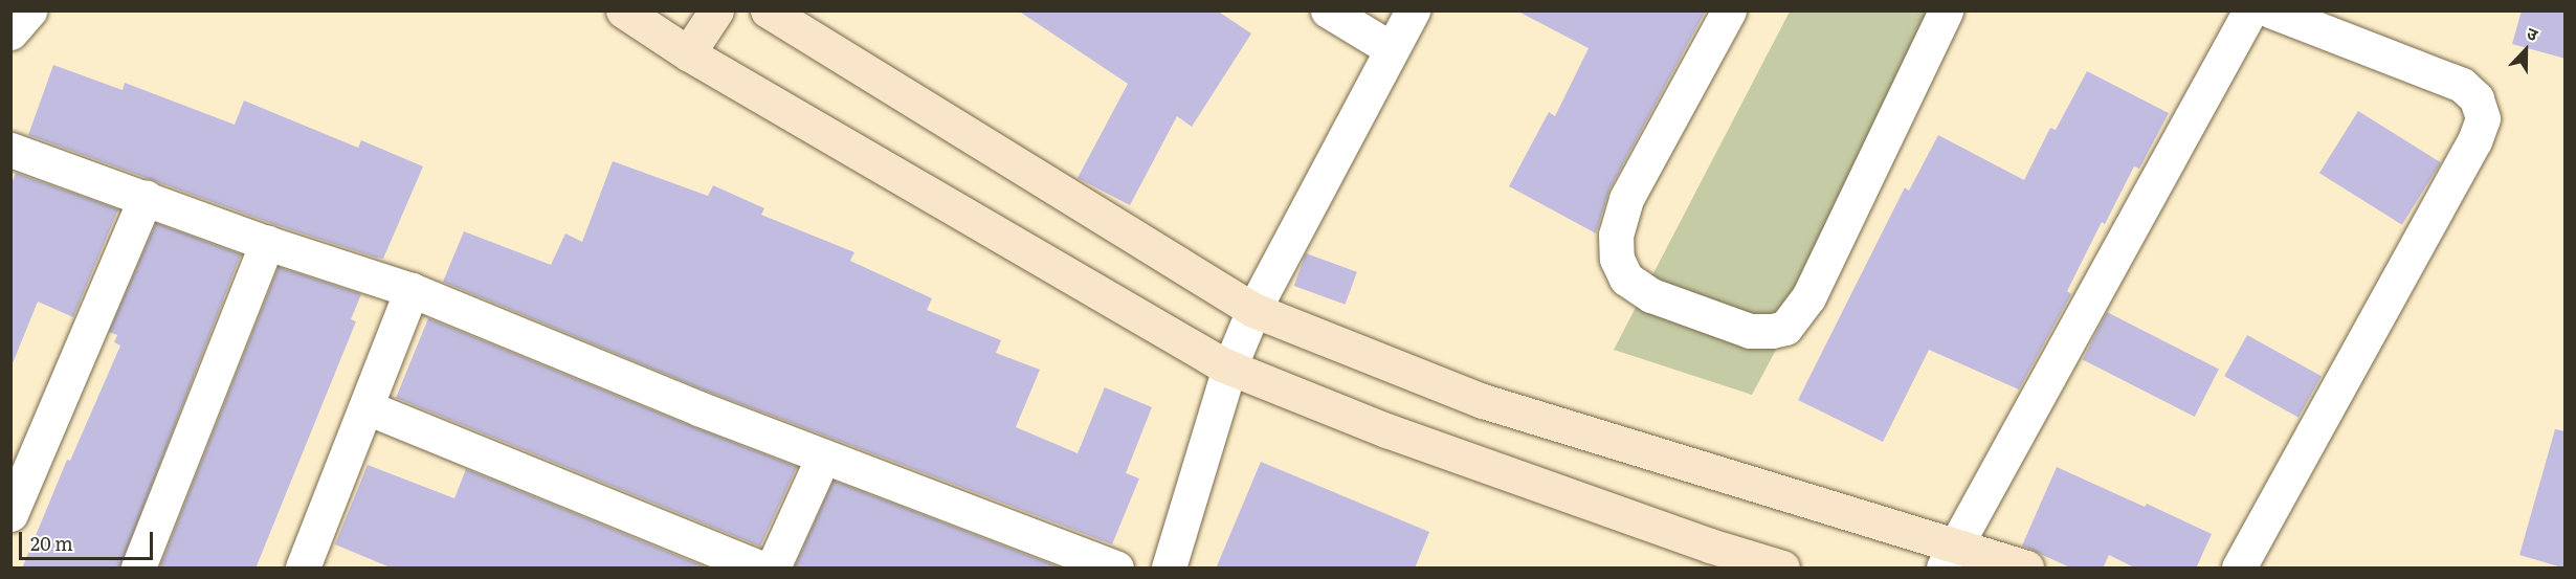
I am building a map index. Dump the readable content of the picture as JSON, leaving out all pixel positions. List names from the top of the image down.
{
  "scale_bar": "20 m",
  "north": "top"
}
